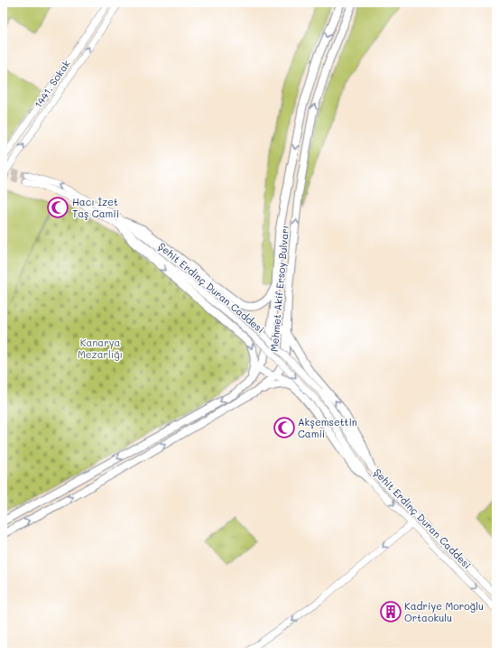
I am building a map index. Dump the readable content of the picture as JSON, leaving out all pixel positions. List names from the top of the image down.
{
  "streets": {
    "main road": ["1441. Sokak", "Şehit Erdinç Duran Caddesi", "Mehmet Akif Ersoy Bulvarı"]
  },
  "parks": ["Kanarya Mezarlığı"],
  "places": {
    "mosque": ["Hacı İzet Taş Camii", "Akşemsettin Camii"],
    "building": ["Kadriye Moroğlu Ortaokulu"]
  }
}
